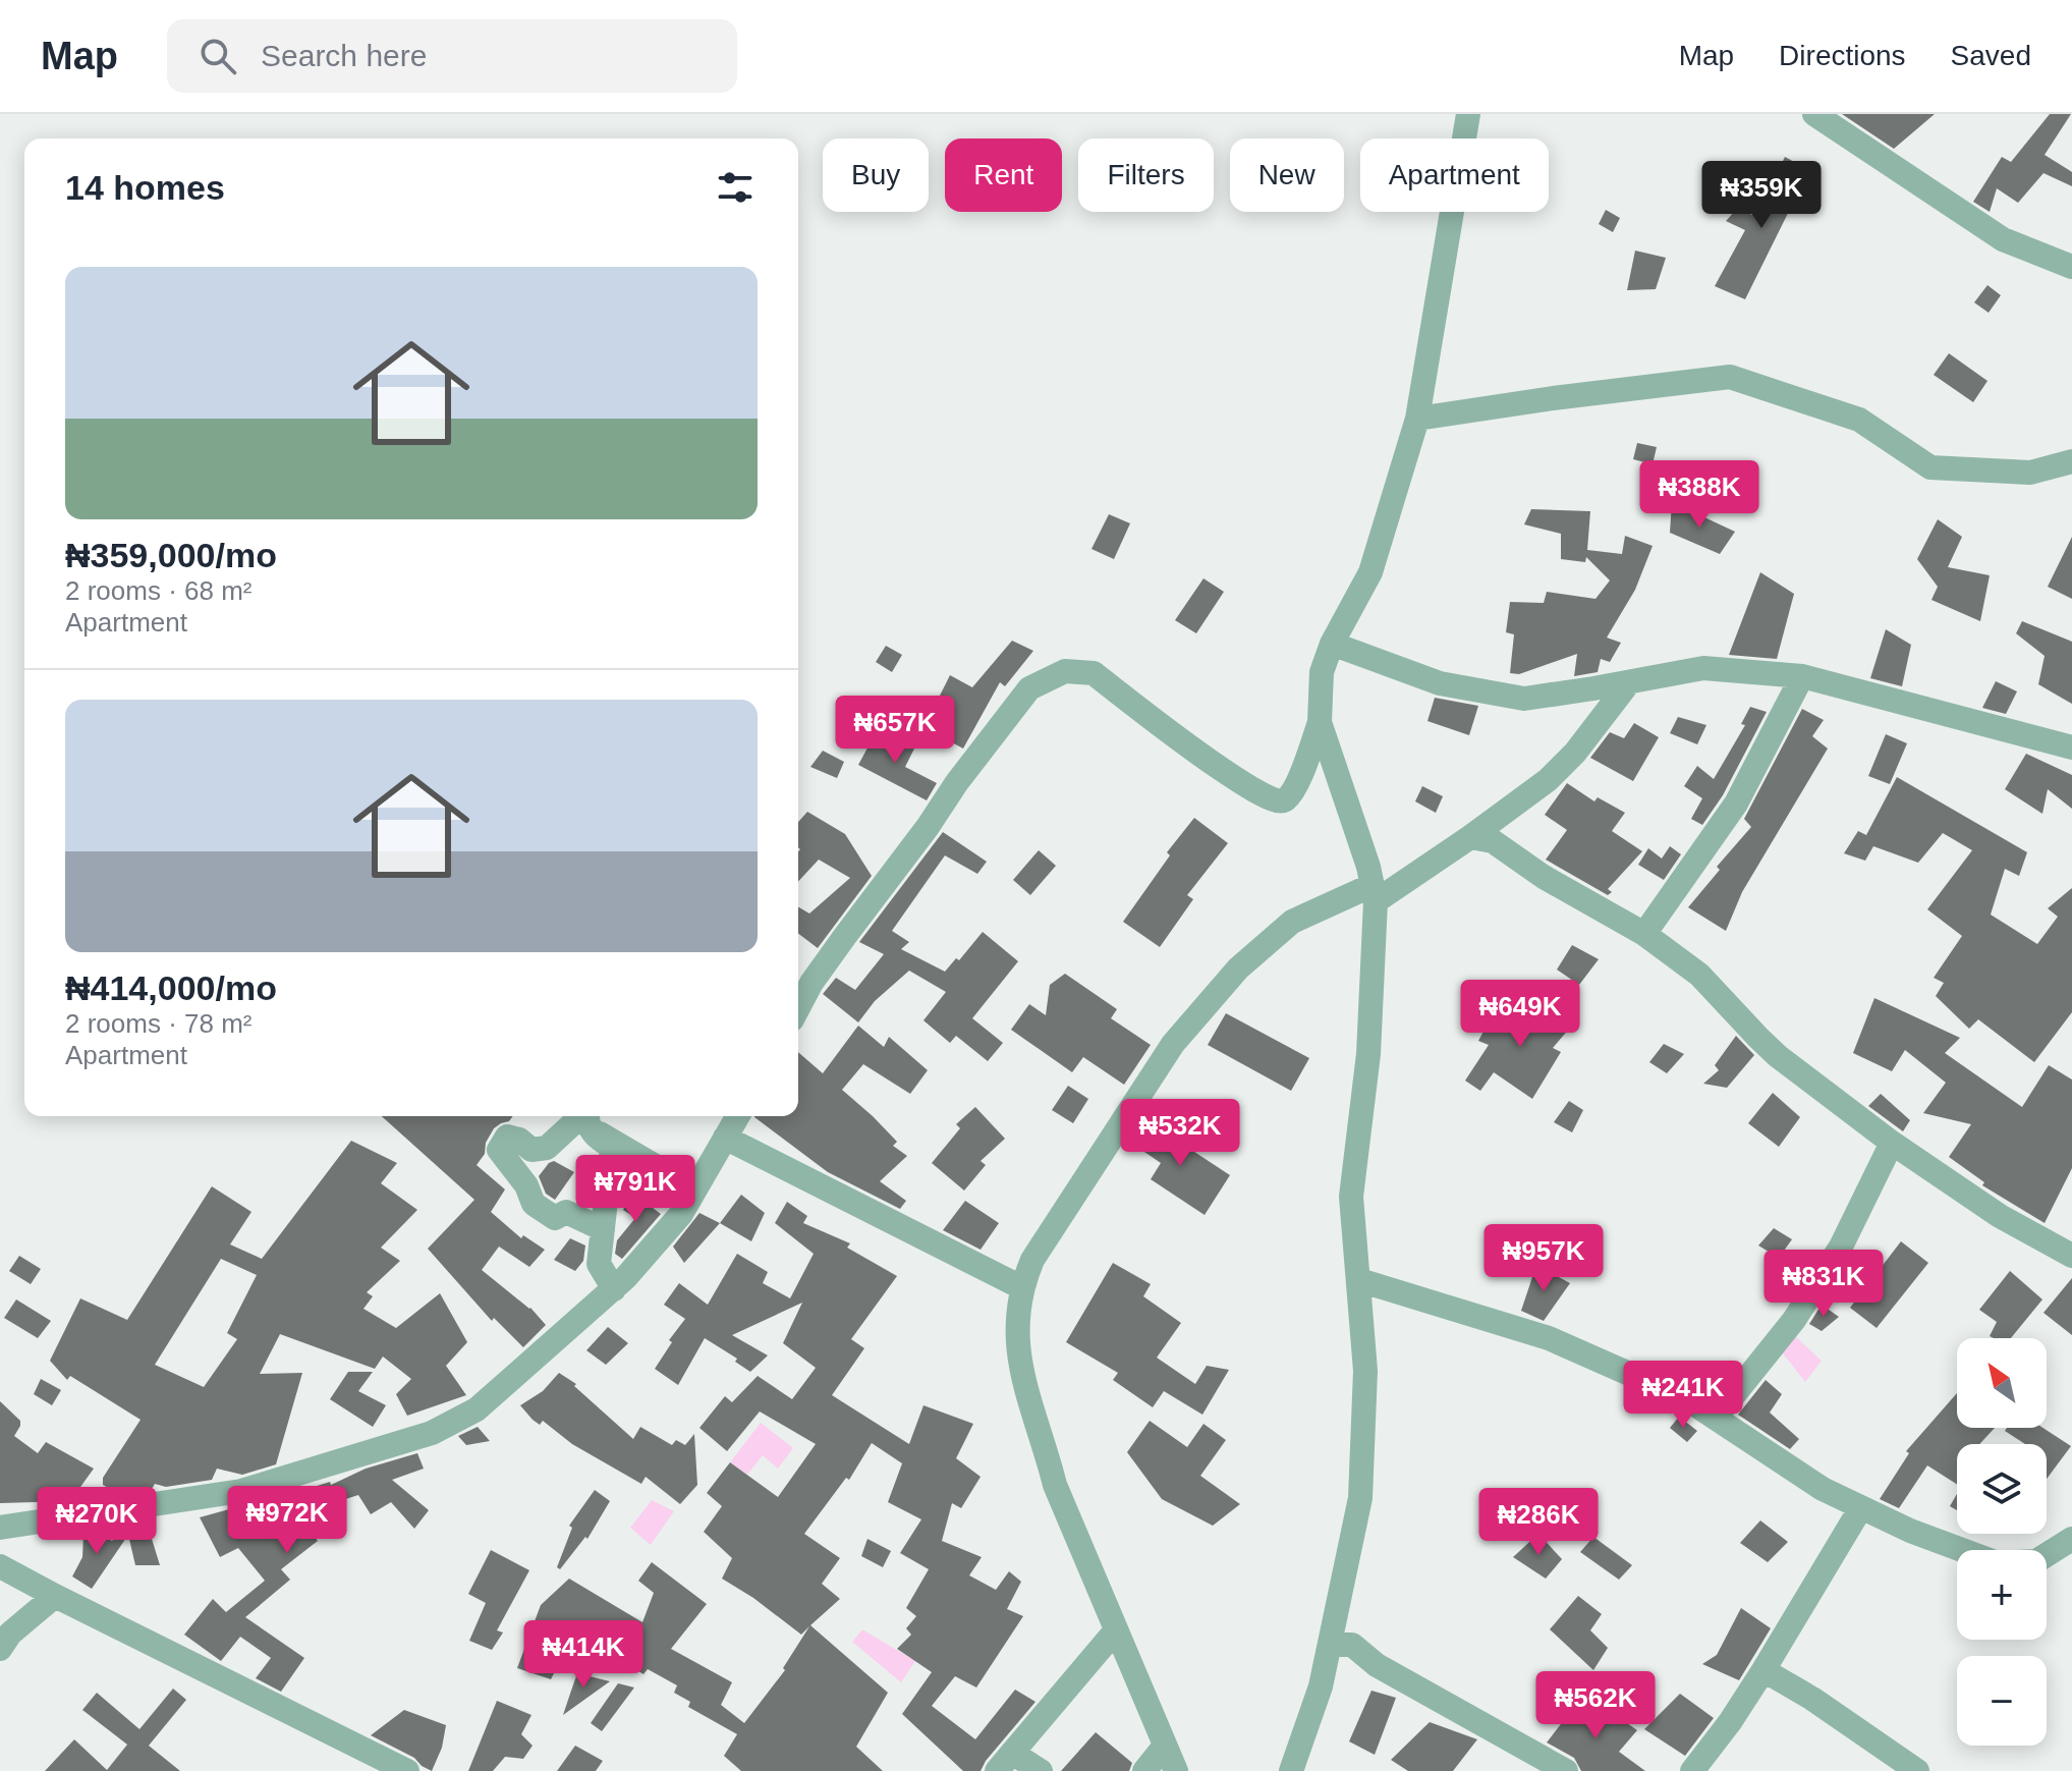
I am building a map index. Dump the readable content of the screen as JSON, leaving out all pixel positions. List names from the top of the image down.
{
  "north": "top left",
  "page": {
    "header": "Map",
    "search": "Search here",
    "nav": ["Map", "Directions", "Saved"],
    "chip": [
      "Buy",
      "Rent",
      "Filters",
      "New",
      "Apartment"
    ],
    "heading": "14 homes",
    "price": [
      "₦359K",
      "₦388K",
      "₦657K",
      "₦649K",
      "₦532K",
      "₦791K",
      "₦957K",
      "₦831K",
      "₦241K",
      "₦972K",
      "₦270K",
      "₦286K",
      "₦414K",
      "₦562K"
    ],
    "list": [
      {
        "name": "₦359,000/mo",
        "note": "2 rooms · 68 m² · Apartment"
      },
      {
        "name": "₦414,000/mo",
        "note": "2 rooms · 78 m² · Apartment"
      }
    ],
    "map_buttons": ["+", "−"]
  }
}
